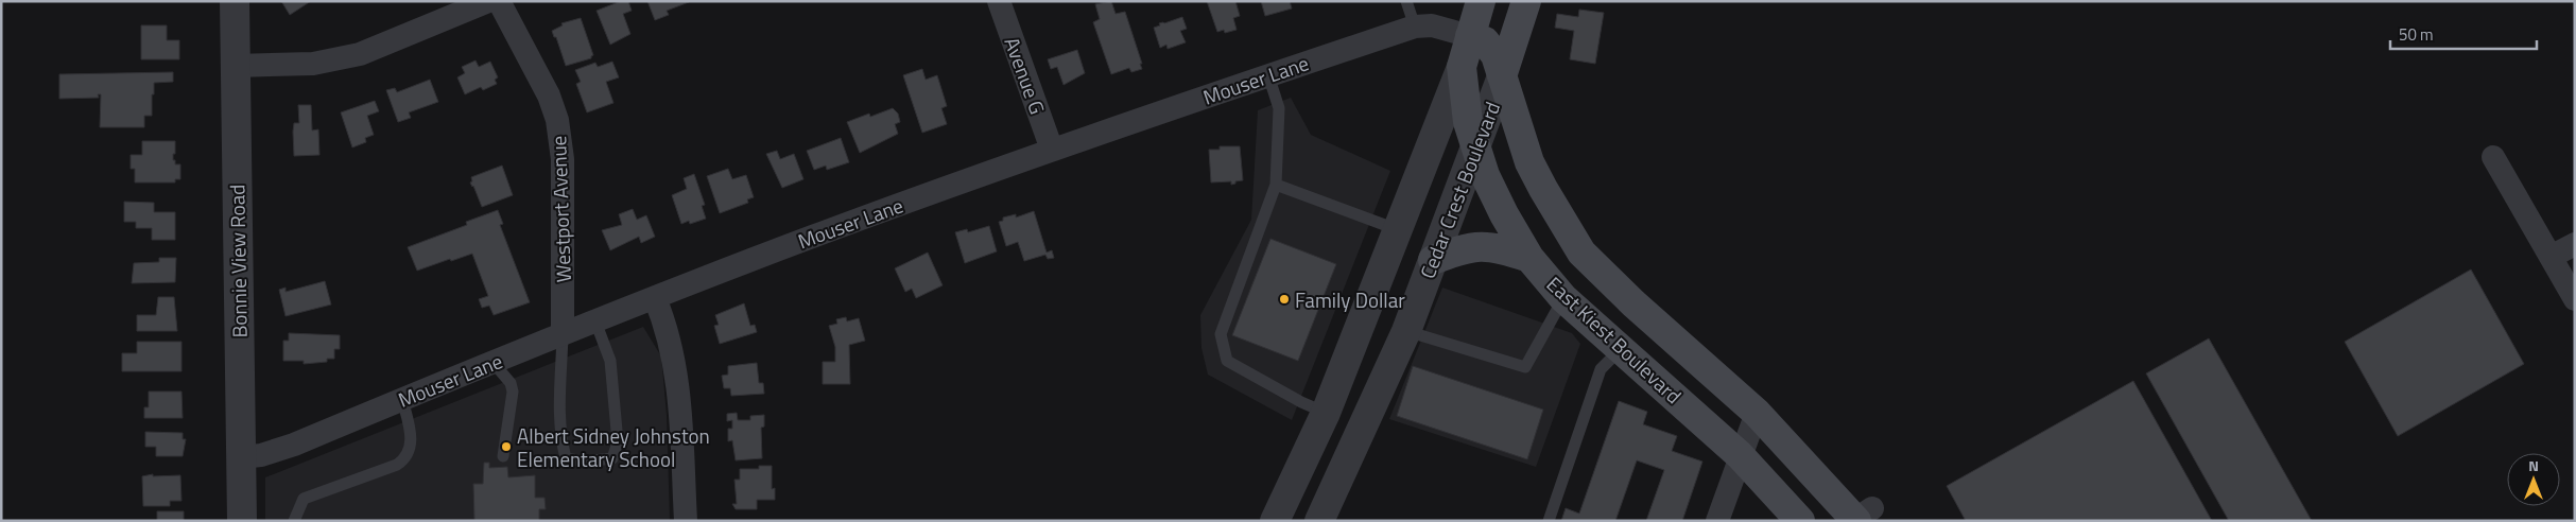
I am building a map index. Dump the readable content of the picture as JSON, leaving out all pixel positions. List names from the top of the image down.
{
  "streets": {
    "main road": ["Cedar Crest Boulevard", "East Kiest Boulevard"],
    "street": [
      "Avenue G",
      "Mouser Lane",
      "Westport Avenue",
      "Bonnie View Road"
    ]
  },
  "crossings": [
    ["Avenue G", "Mouser Lane"],
    ["Mouser Lane", "Cedar Crest Boulevard"],
    ["Mouser Lane", "Westport Avenue"],
    ["Mouser Lane", "Bonnie View Road"],
    ["Mouser Lane", "East Kiest Boulevard"],
    ["Cedar Crest Boulevard", "East Kiest Boulevard"]
  ],
  "places": ["Family Dollar", "Albert Sidney Johnston Elementary School"],
  "scale_bar": "50 m",
  "north": "top"
}
